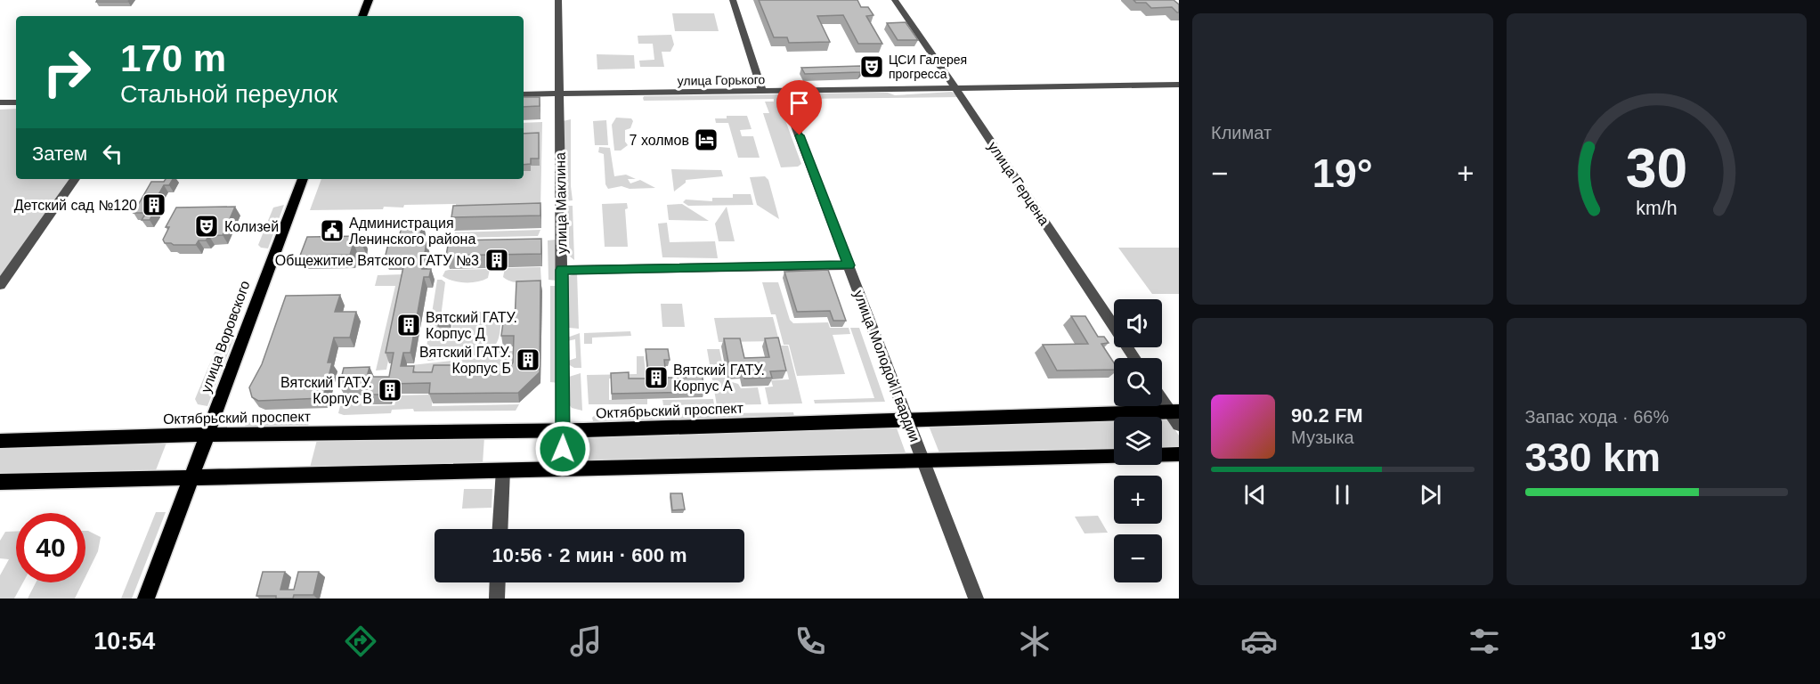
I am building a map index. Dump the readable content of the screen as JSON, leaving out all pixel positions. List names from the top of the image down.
{
  "streets": {
    "main road": ["улица Воровского", "Октябрьский проспект"],
    "street": [
      "улица Горького",
      "улица Герцена",
      "улица Маклина",
      "улица Молодой Гвардии"
    ]
  },
  "crossings": [
    ["улица Горького", "улица Герцена"],
    ["улица Горького", "улица Маклина"],
    ["улица Маклина", "Октябрьский проспект"],
    ["улица Воровского", "Октябрьский проспект"],
    ["улица Молодой Гвардии", "Октябрьский проспект"]
  ],
  "places": {
    "theatre": ["ЦСИ Галерея прогресса", "Колизей"],
    "hotel": ["7 холмов"],
    "building": [
      "Детский сад №120",
      "Общежитие Вятского ГАТУ №3",
      "Вятский ГАТУ. Корпус Д",
      "Вятский ГАТУ. Корпус Б",
      "Вятский ГАТУ. Корпус А",
      "Вятский ГАТУ. Корпус В"
    ],
    "public building": ["Администрация Ленинского района"]
  },
  "page": {
    "tile": [
      "Климат",
      ["Запас хода · 66%", "330 km"]
    ],
    "turn": ["170 m", "Стальной переулок"],
    "then": "Затем",
    "heat": ["−", "19°", "+"],
    "map_buttons": ["+", "−"],
    "song": ["90.2 FM", "Музыка"],
    "limit": "40",
    "trip": "10:56 · 2 мин · 600 m",
    "tabs": ["10:54", "19°"],
    "gauge": ["30", "km/h"]
  }
}
